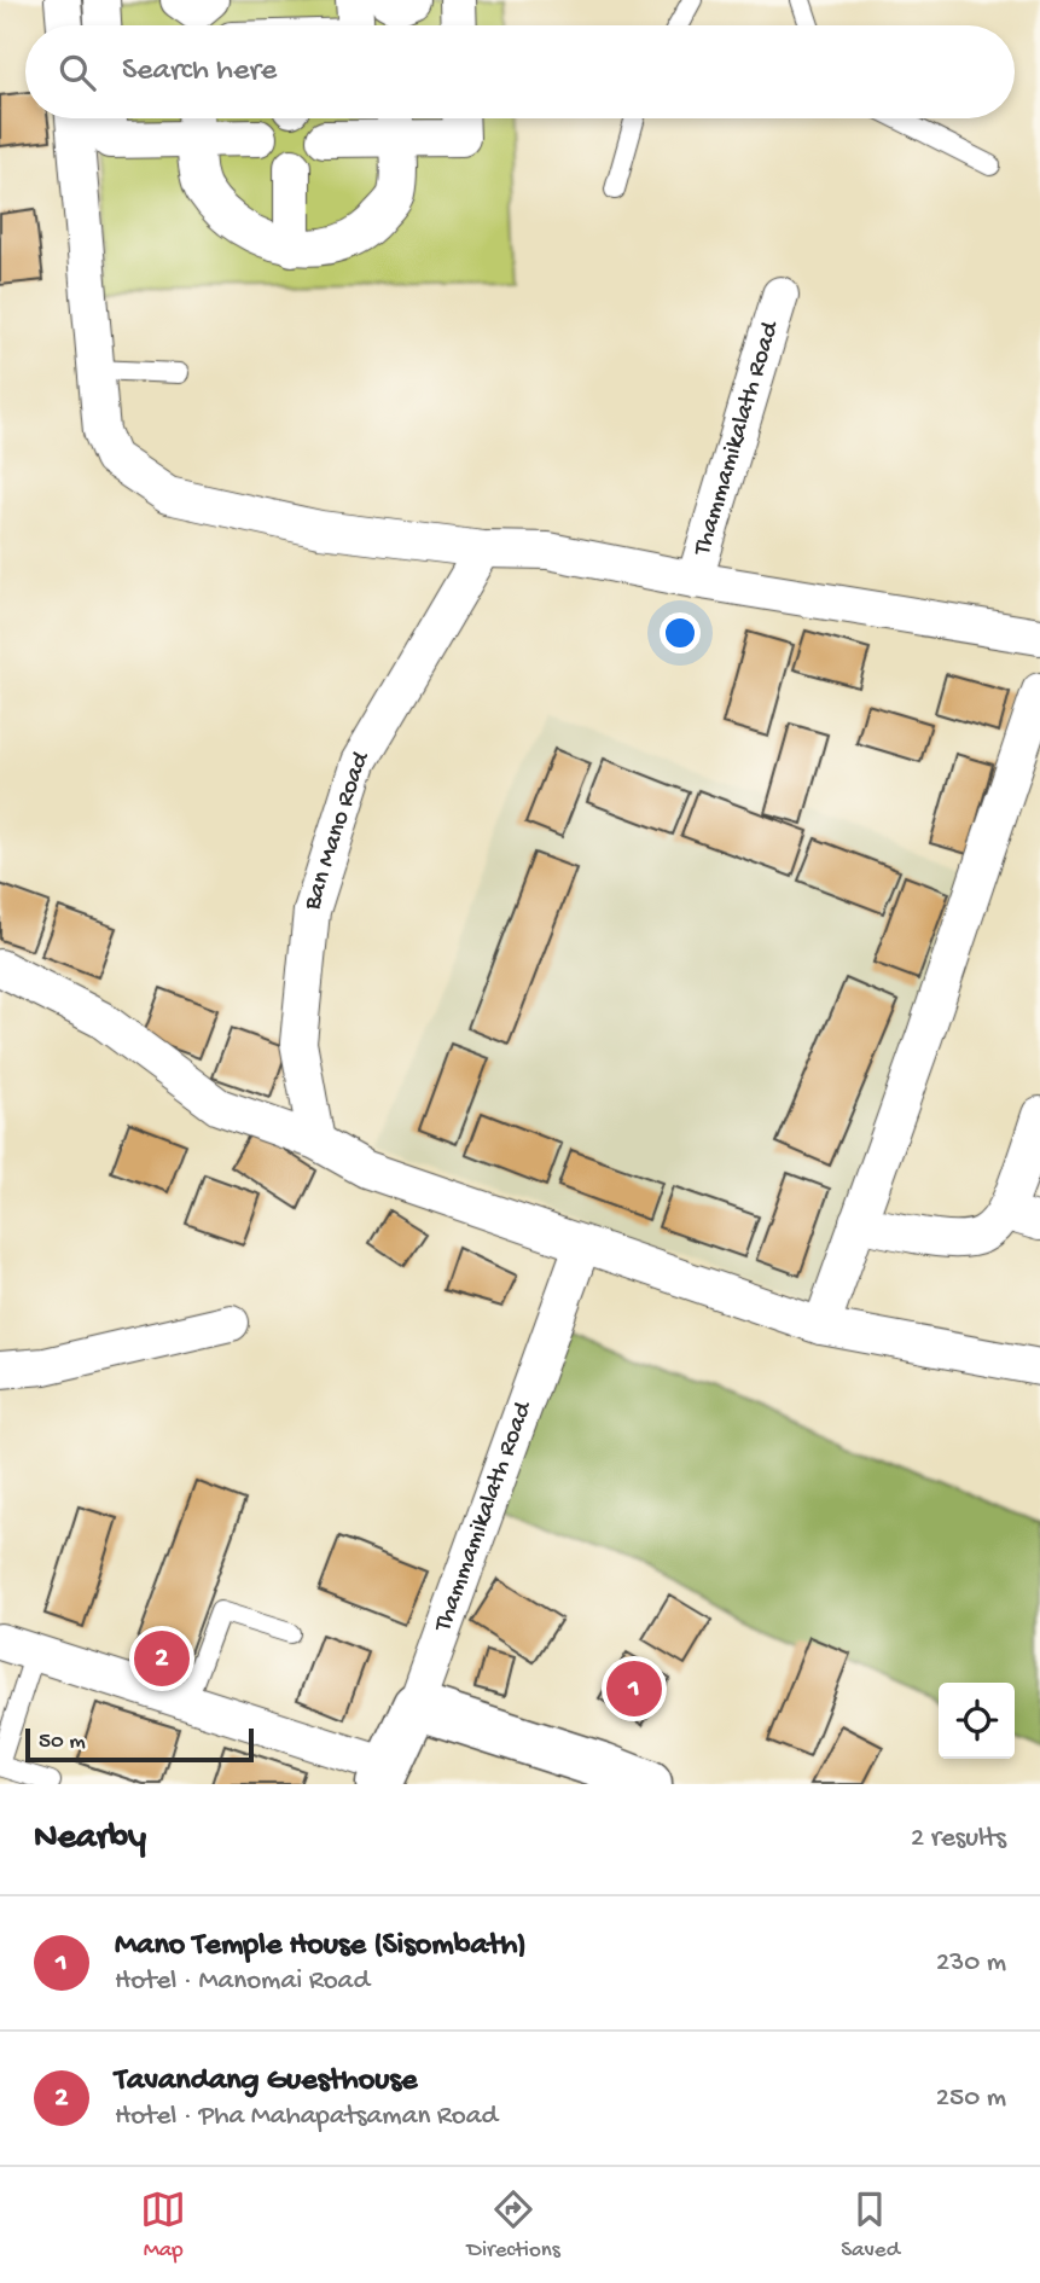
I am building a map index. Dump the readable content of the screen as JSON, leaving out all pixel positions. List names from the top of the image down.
{
  "streets": {
    "street": ["Thammamikalath Road", "Ban Mano Road"]
  },
  "scale_bar": "50 m",
  "page": {
    "search": "Search here",
    "pins": ["2", "1"],
    "scale": "50 m",
    "heading": ["Nearby", "2 results"],
    "list": [
      {
        "mark": "1",
        "name": "Mano Temple House (Sisombath)",
        "note": "Hotel · Manomai Road",
        "value": "230 m"
      },
      {
        "mark": "2",
        "name": "Tavandang Guesthouse",
        "note": "Hotel · Pha Mahapatsaman Road",
        "value": "250 m"
      }
    ],
    "nav": ["Map", "Directions", "Saved"]
  }
}
